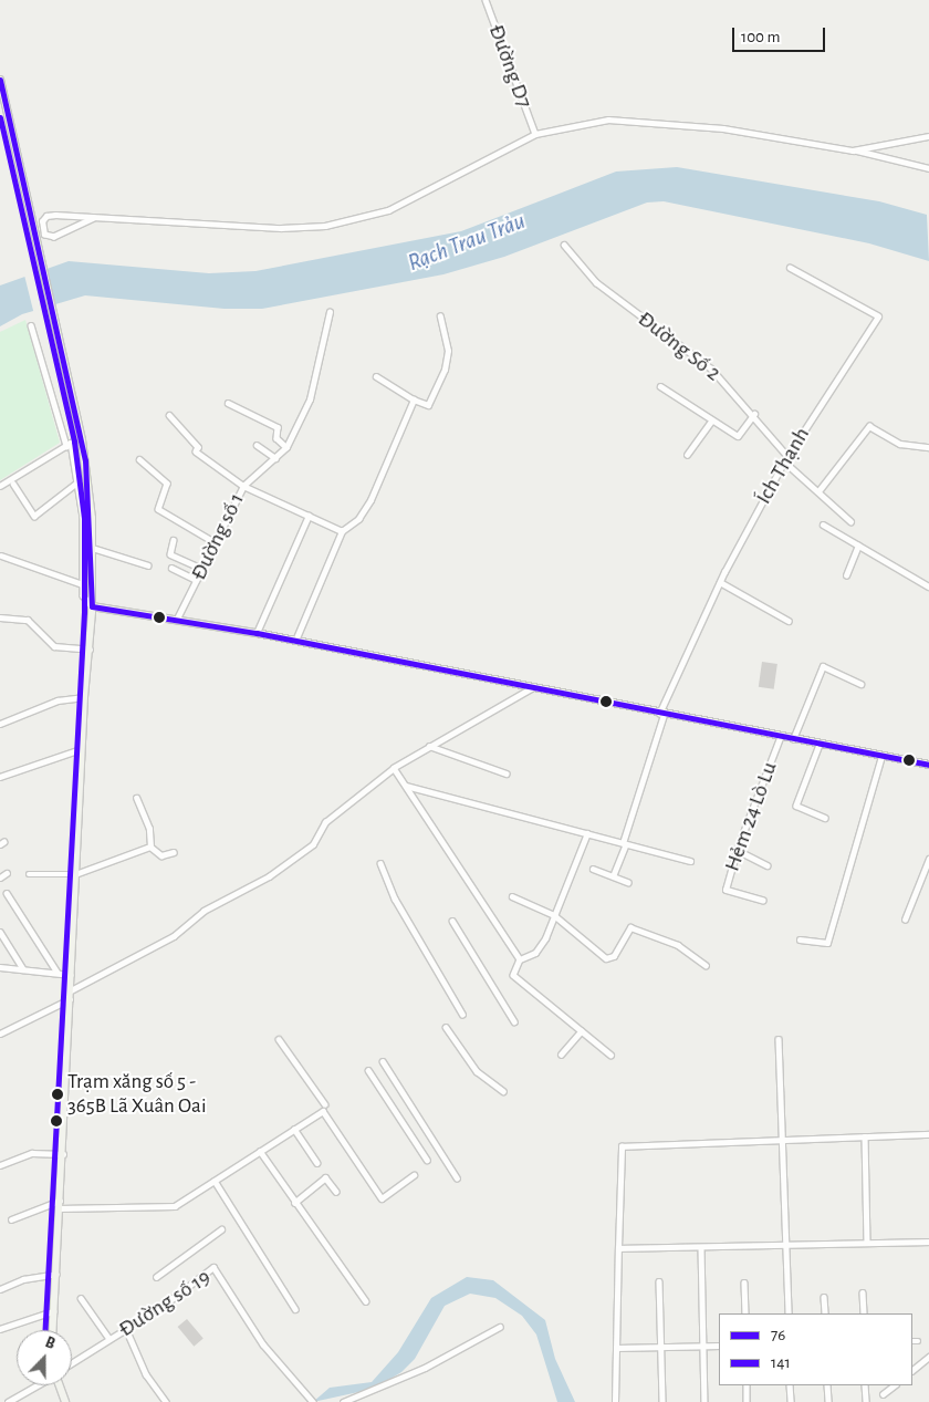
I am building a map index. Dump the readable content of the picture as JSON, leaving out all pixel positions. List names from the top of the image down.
{
  "streets": {
    "street": [
      "Đường D7",
      "Đường Số 2",
      "Ích Thạnh",
      "Đường số 1",
      "Hẻm 24 Lò Lu",
      "Đường số 19"
    ]
  },
  "crossings": [
    ["Đường Số 2", "Ích Thạnh"]
  ],
  "water": ["Rạch Trau Trảu"],
  "places": ["Trạm xăng số 5 - 365B Lã Xuân Oai"],
  "lines": ["transit line 76", "transit line 141"],
  "legend": ["76", "141"],
  "scale_bar": "100 m",
  "north": "top"
}
